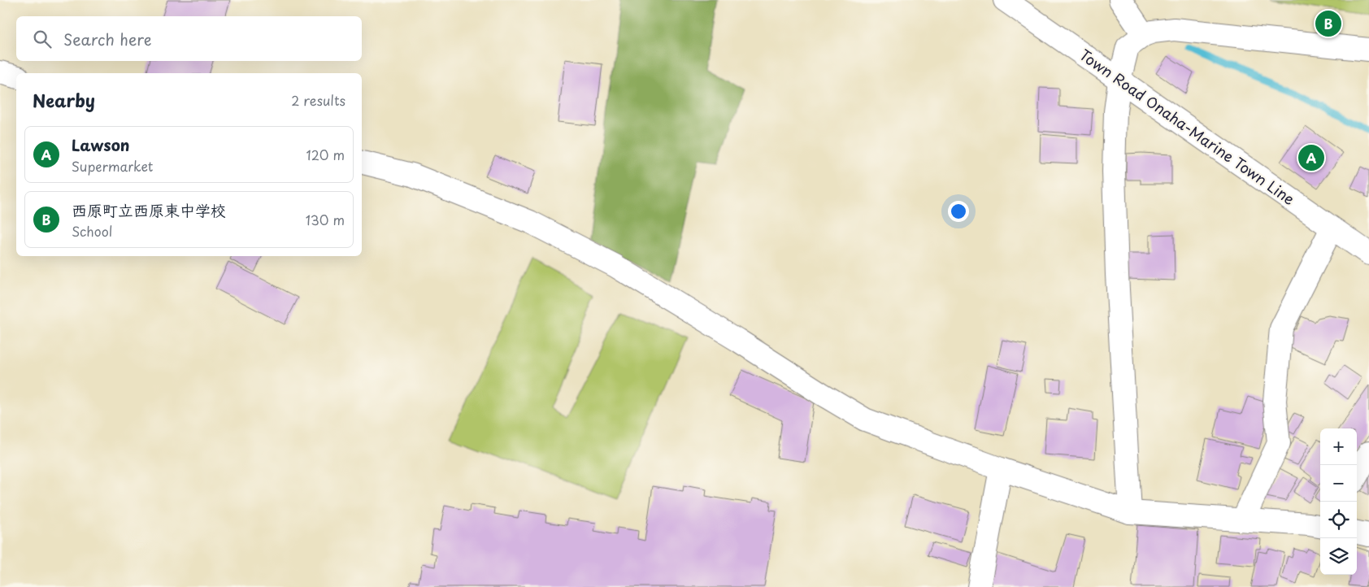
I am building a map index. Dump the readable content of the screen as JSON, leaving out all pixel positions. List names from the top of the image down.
{
  "streets": {
    "street": ["Town Road Onaha-Marine Town Line"]
  },
  "page": {
    "pins": ["B", "A"],
    "search": "Search here",
    "heading": ["Nearby", "2 results"],
    "list": [
      {
        "mark": "A",
        "name": "Lawson",
        "note": "Supermarket",
        "value": "120 m"
      },
      {
        "mark": "B",
        "name": "西原町立西原東中学校",
        "note": "School",
        "value": "130 m"
      }
    ],
    "map_buttons": ["+", "−"]
  }
}
